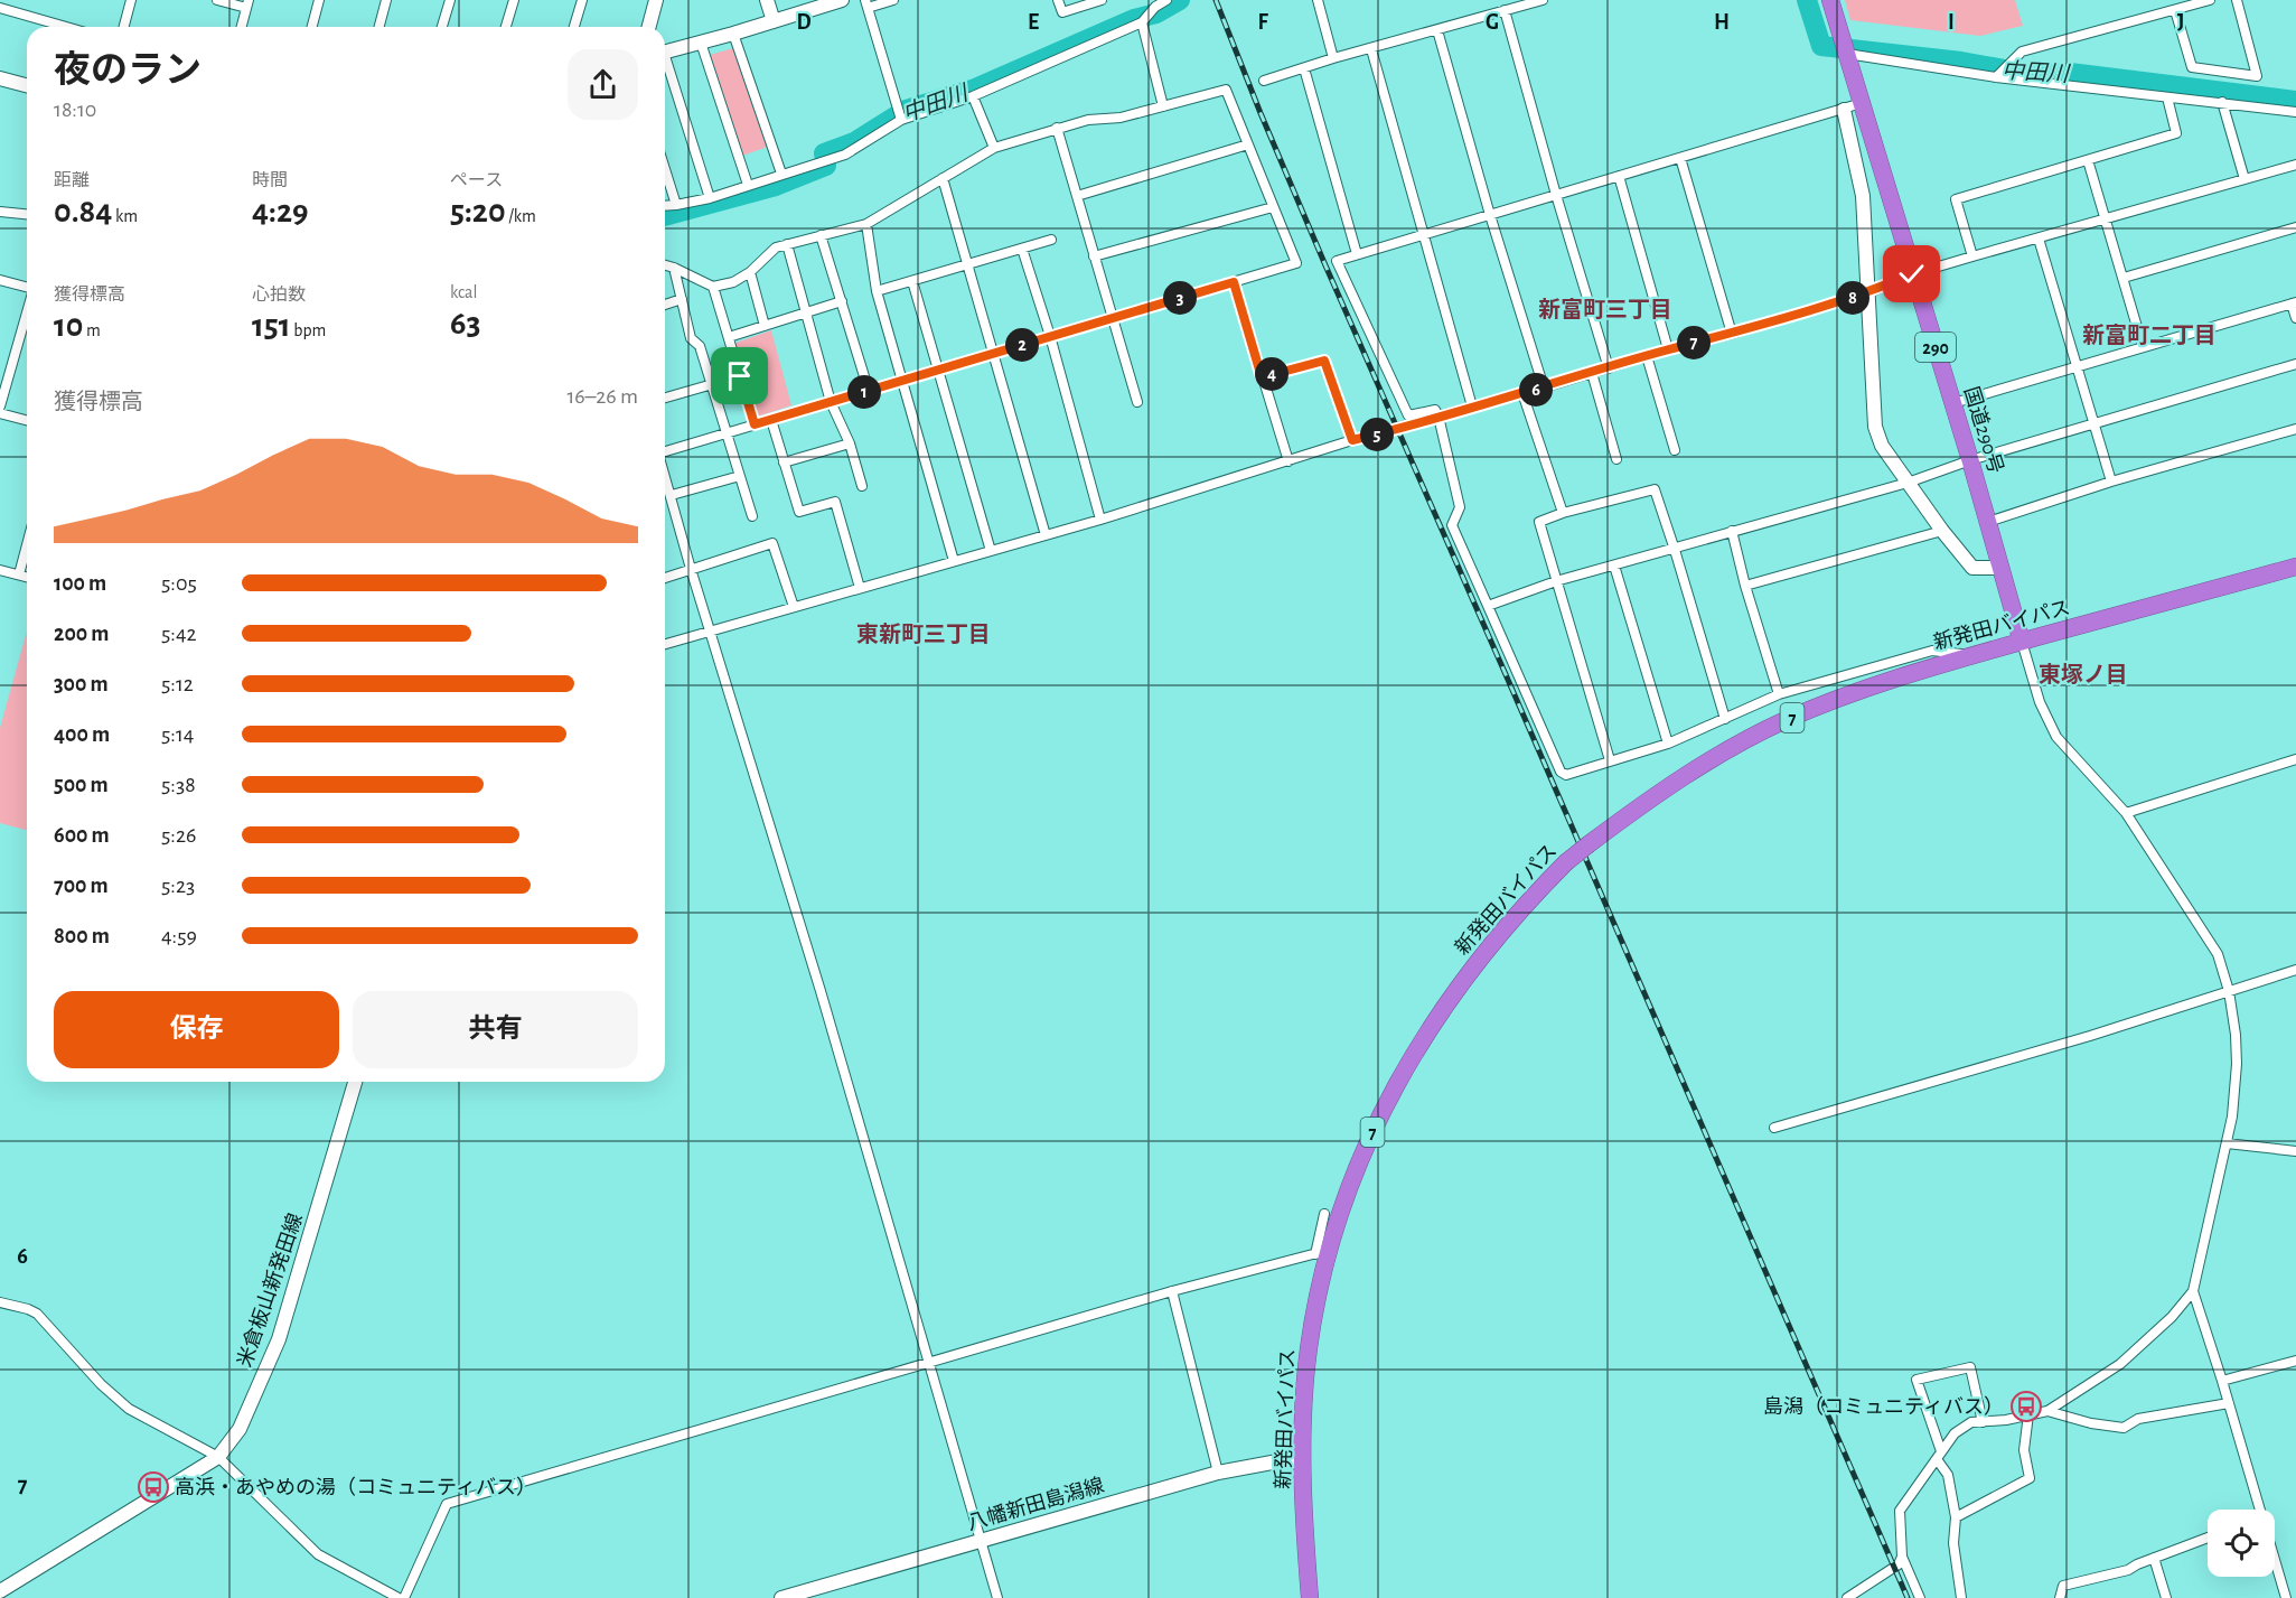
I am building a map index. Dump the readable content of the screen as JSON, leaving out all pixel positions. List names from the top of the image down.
{
  "streets": {
    "highway": [
      "290",
      "国道290号",
      "新発田バイパス",
      "7"
    ],
    "main road": ["米倉板山新発田線", "八幡新田島潟線"]
  },
  "crossings": [
    ["国道290号", "新発田バイパス"],
    ["新発田バイパス", "八幡新田島潟線"]
  ],
  "districts": [
    "新富町三丁目",
    "新富町二丁目",
    "東新町三丁目",
    "東塚ノ目"
  ],
  "water": ["中田川"],
  "places": {
    "bus stop": ["島潟（コミュニティバス）", "高浜・あやめの湯（コミュニティバス）"]
  },
  "page": {
    "heading": ["夜のラン", "18:10"],
    "stats": [
      ["距離", "0.84 km"],
      ["時間", "4:29"],
      ["ペース", "5:20 /km"],
      ["獲得標高", "10 m"],
      ["心拍数", "151 bpm"],
      ["kcal", "63"]
    ],
    "pins": [
      "3",
      "8",
      "7",
      "2",
      "4",
      "6",
      "1",
      "5"
    ],
    "chart": ["獲得標高", "16–26 m"],
    "list": [
      {
        "name": "100 m",
        "note": "5:05"
      },
      {
        "name": "200 m",
        "note": "5:42"
      },
      {
        "name": "300 m",
        "note": "5:12"
      },
      {
        "name": "400 m",
        "note": "5:14"
      },
      {
        "name": "500 m",
        "note": "5:38"
      },
      {
        "name": "600 m",
        "note": "5:26"
      },
      {
        "name": "700 m",
        "note": "5:23"
      },
      {
        "name": "800 m",
        "note": "4:59"
      }
    ],
    "buttons": ["保存", "共有"]
  },
  "grid": {
    "columns": [
      "D",
      "E",
      "F",
      "G",
      "H",
      "I",
      "J"
    ],
    "rows": ["6", "7"]
  }
}
